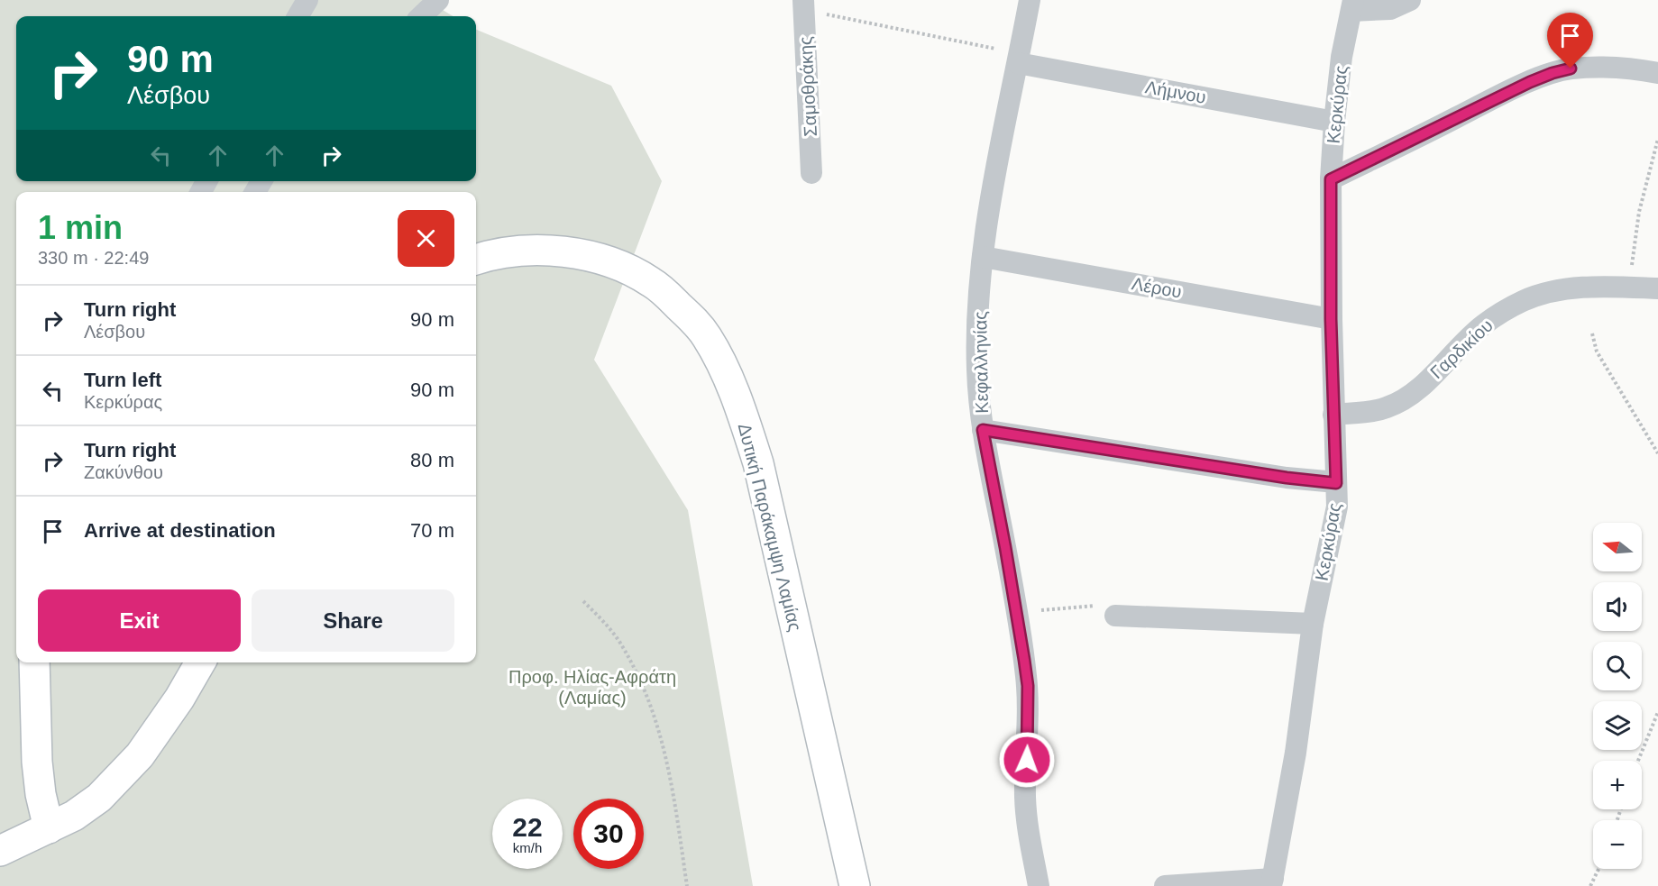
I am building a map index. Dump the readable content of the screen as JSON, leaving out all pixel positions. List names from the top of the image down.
{
  "streets": {
    "main road": ["Δυτική Παράκαμψη Λαμίας"],
    "street": [
      "Σαμοθράκης",
      "Λήμνου",
      "Κερκύρας",
      "Λέρου",
      "Γαρδικίου",
      "Κεφαλληνίας"
    ]
  },
  "crossings": [
    ["Λήμνου", "Κερκύρας"],
    ["Λήμνου", "Κεφαλληνίας"],
    ["Κερκύρας", "Λέρου"],
    ["Κερκύρας", "Γαρδικίου"],
    ["Λέρου", "Κεφαλληνίας"]
  ],
  "parks": ["Προφ. Ηλίας-Αφράτη (Λαμίας)"],
  "north": "left",
  "page": {
    "turn": ["90 m", "Λέσβου"],
    "heading": ["1 min", "330 m · 22:49"],
    "list": [
      {
        "name": "Turn right",
        "note": "Λέσβου",
        "value": "90 m"
      },
      {
        "name": "Turn left",
        "note": "Κερκύρας",
        "value": "90 m"
      },
      {
        "name": "Turn right",
        "note": "Ζακύνθου",
        "value": "80 m"
      },
      {
        "name": "Arrive at destination",
        "value": "70 m"
      }
    ],
    "map_buttons": ["+", "−"],
    "buttons": ["Exit", "Share"],
    "speed": "22 km/h",
    "limit": "30"
  }
}
